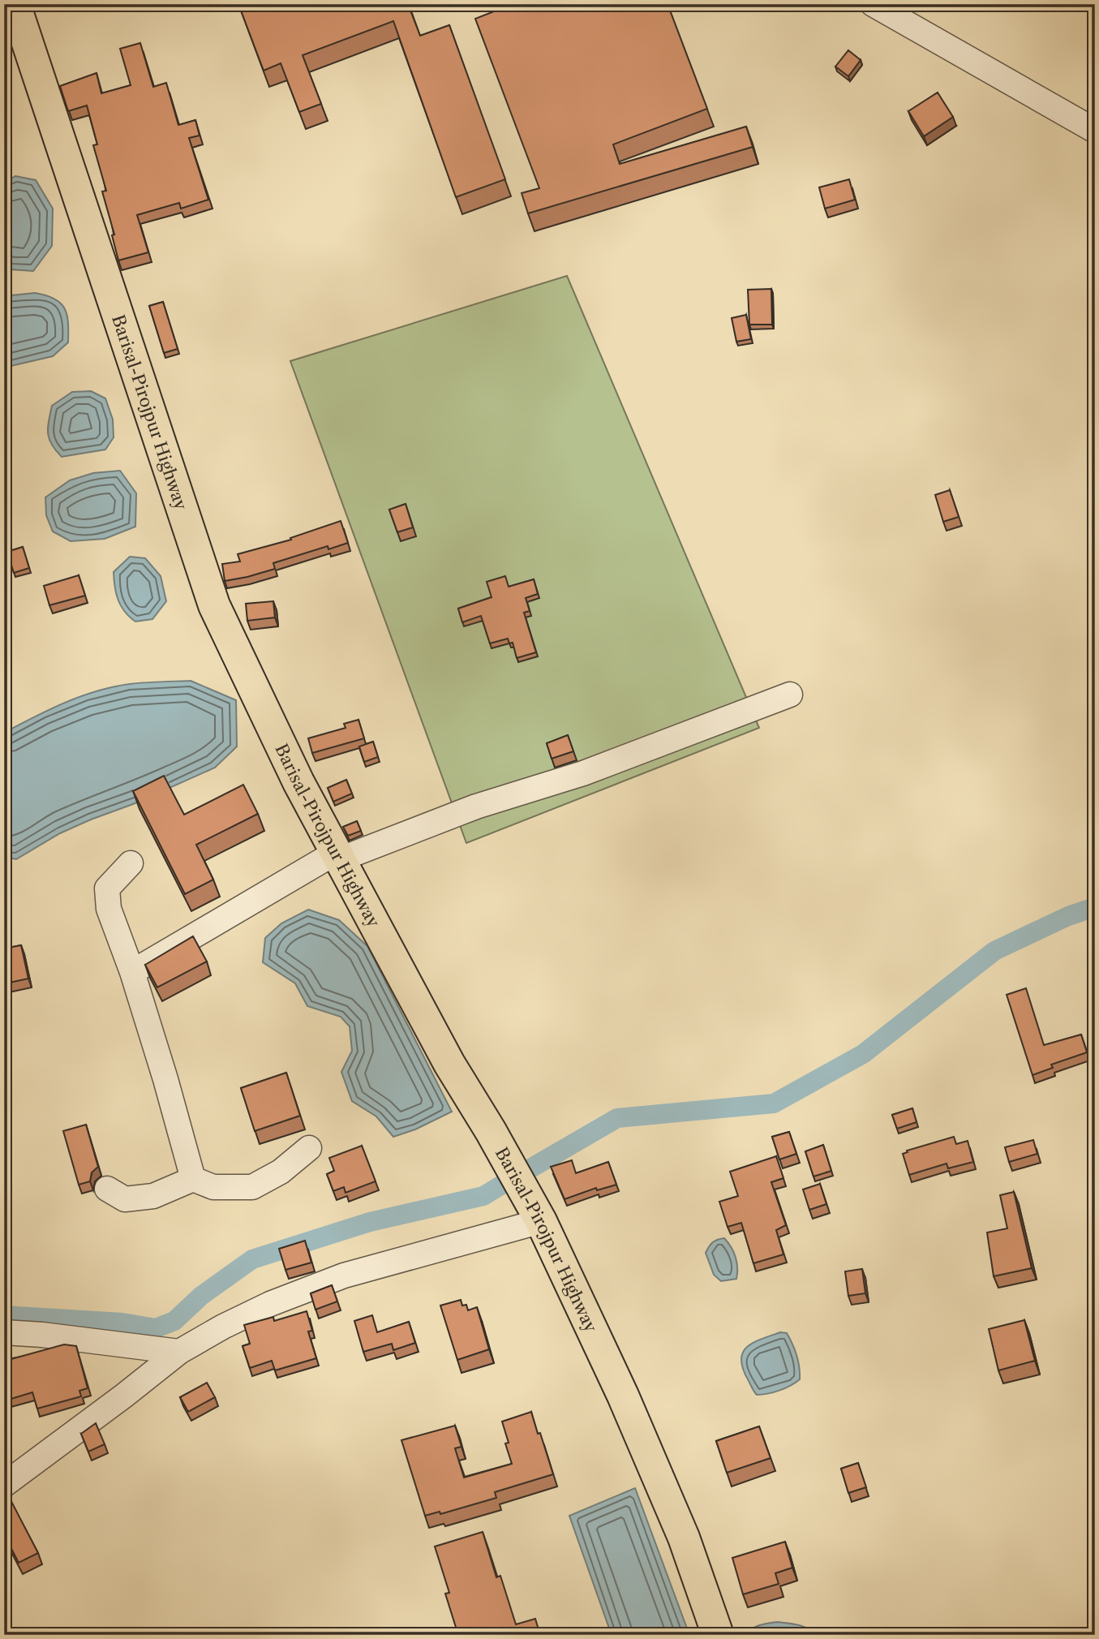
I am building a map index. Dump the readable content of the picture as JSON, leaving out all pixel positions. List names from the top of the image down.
{
  "streets": {
    "highway": ["Barisal-Pirojpur Highway"]
  }
}
